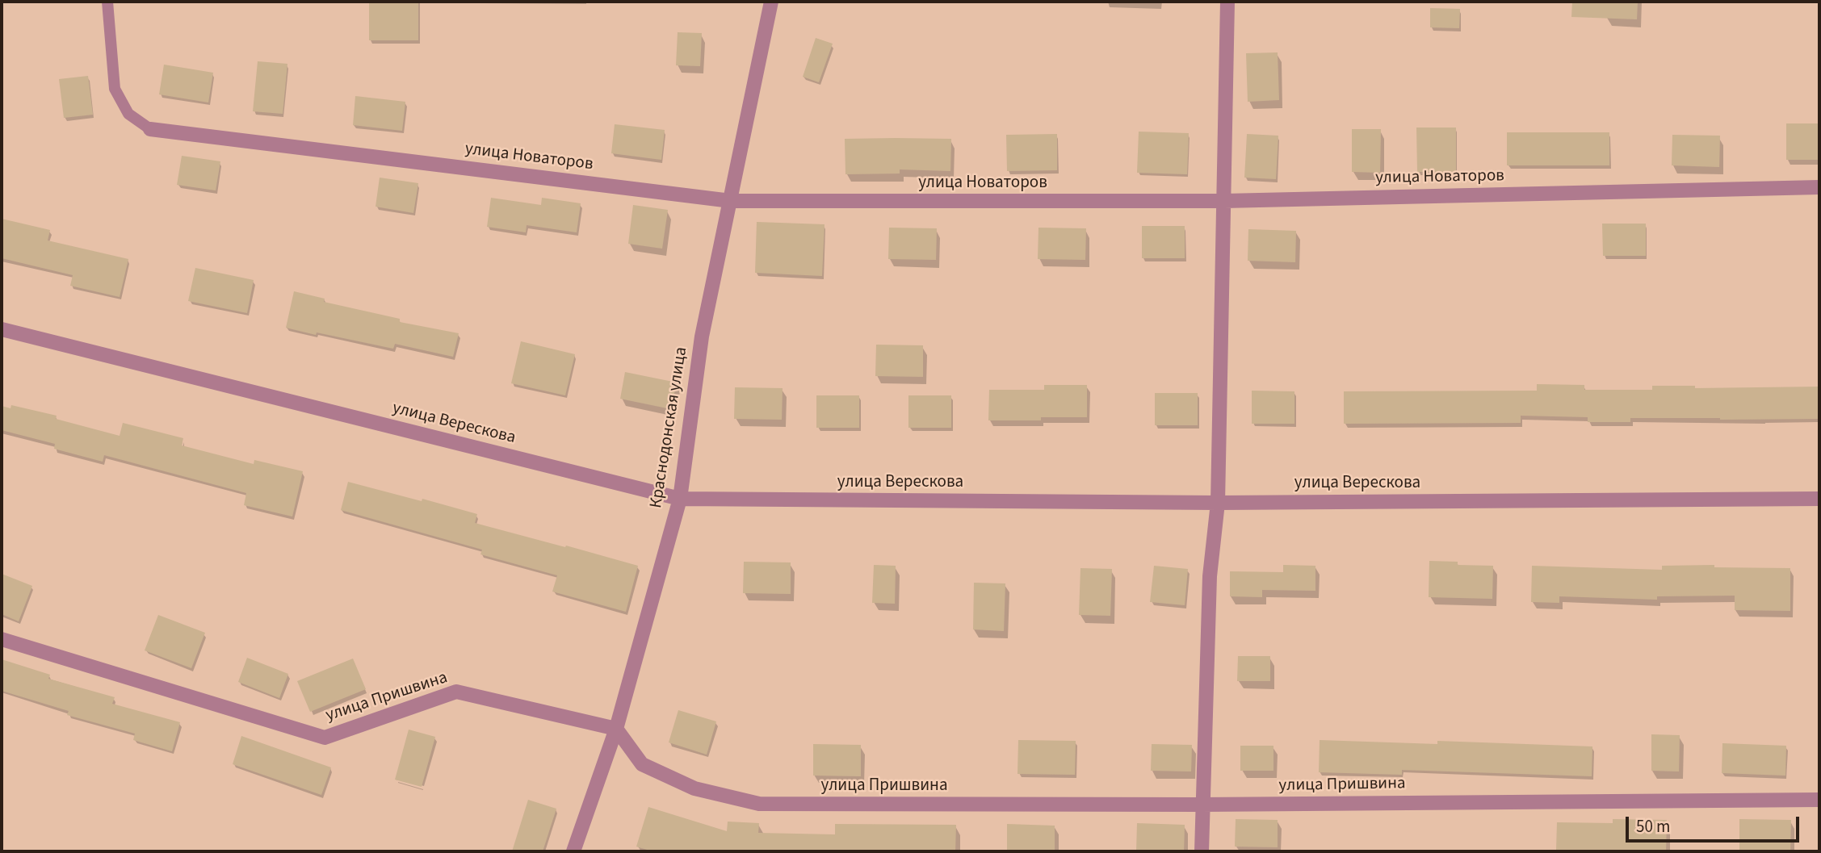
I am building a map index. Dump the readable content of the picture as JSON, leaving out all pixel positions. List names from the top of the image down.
{
  "streets": {
    "street": [
      "улица Новаторов",
      "улица Верескова",
      "Краснодонская улица",
      "улица Пришвина"
    ]
  },
  "crossings": [
    ["улица Новаторов", "Краснодонская улица"],
    ["улица Верескова", "Краснодонская улица"],
    ["Краснодонская улица", "улица Пришвина"]
  ],
  "scale_bar": "50 m"
}
